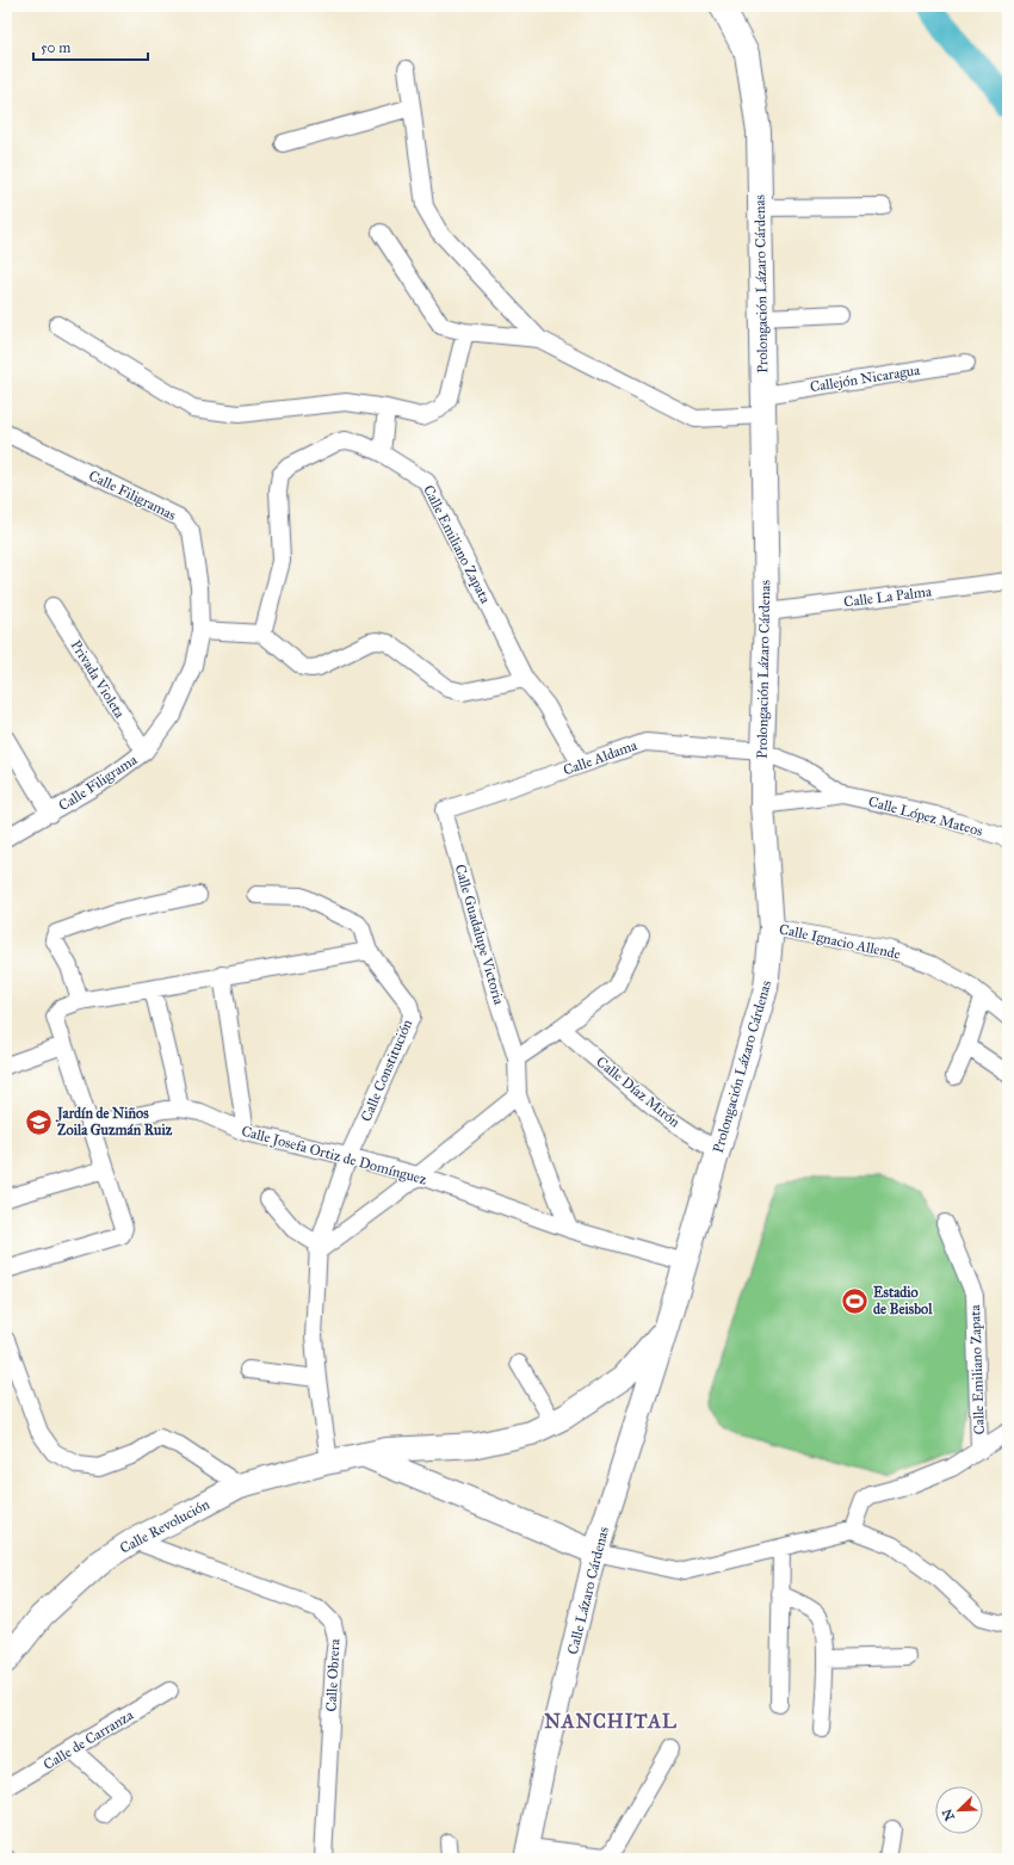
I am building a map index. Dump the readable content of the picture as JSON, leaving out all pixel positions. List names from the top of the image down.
{
  "streets": {
    "main road": ["Prolongación Lázaro Cárdenas", "Calle Revolución", "Calle Lázaro Cárdenas"],
    "street": [
      "Callejón Nicaragua",
      "Calle Filigramas",
      "Calle Emiliano Zapata",
      "Calle La Palma",
      "Privada Violeta",
      "Calle Aldama",
      "Calle Filigrama",
      "Calle López Mateos",
      "Calle Guadalupe Victoria",
      "Calle Ignacio Allende",
      "Calle Constitución",
      "Calle Díaz Mirón",
      "Calle Josefa Ortiz de Domínguez",
      "Calle Obrera",
      "Calle de Carranza"
    ]
  },
  "crossings": [
    ["Prolongación Lázaro Cárdenas", "Callejón Nicaragua"],
    ["Prolongación Lázaro Cárdenas", "Calle La Palma"],
    ["Prolongación Lázaro Cárdenas", "Calle Aldama"],
    ["Prolongación Lázaro Cárdenas", "Calle López Mateos"],
    ["Prolongación Lázaro Cárdenas", "Calle Ignacio Allende"],
    ["Prolongación Lázaro Cárdenas", "Calle Díaz Mirón"],
    ["Prolongación Lázaro Cárdenas", "Calle Josefa Ortiz de Domínguez"],
    ["Prolongación Lázaro Cárdenas", "Calle Revolución"],
    ["Prolongación Lázaro Cárdenas", "Calle Lázaro Cárdenas"],
    ["Calle Filigramas", "Calle Filigrama"],
    ["Calle Emiliano Zapata", "Calle Aldama"],
    ["Privada Violeta", "Calle Filigrama"],
    ["Calle Aldama", "Calle López Mateos"],
    ["Calle Aldama", "Calle Guadalupe Victoria"],
    ["Calle Constitución", "Calle Josefa Ortiz de Domínguez"],
    ["Calle Constitución", "Calle Revolución"],
    ["Calle Revolución", "Calle Lázaro Cárdenas"],
    ["Calle Revolución", "Calle Obrera"]
  ],
  "districts": ["NANCHITAL"],
  "places": {
    "school or university": ["Jardín de Niños Zoila Guzmán Ruiz"],
    "sports": ["Estadio de Beisbol"]
  },
  "scale_bar": "50 m",
  "north": "bottom left"
}
